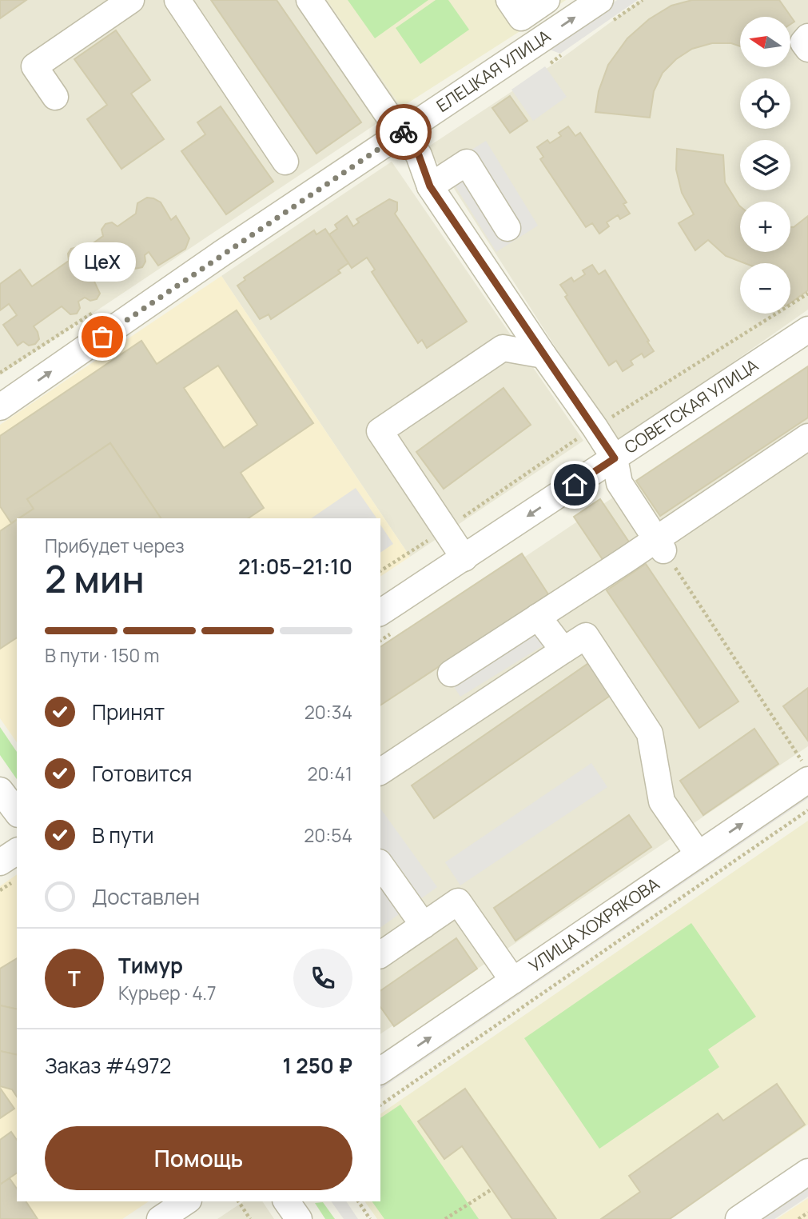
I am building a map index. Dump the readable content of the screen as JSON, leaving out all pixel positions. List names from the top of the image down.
{
  "streets": {
    "street": ["ЕЛЕЦКАЯ УЛИЦА", "СОВЕТСКАЯ УЛИЦА", "УЛИЦА ХОХРЯКОВА"]
  },
  "one_way": ["ЕЛЕЦКАЯ УЛИЦА", "УЛИЦА ХОХРЯКОВА"],
  "places": ["ЦеХ"],
  "north": "left",
  "page": {
    "map_buttons": ["+", "−"],
    "bubble": "ЦеХ",
    "heading": ["2 мин", "Прибудет через", "21:05–21:10"],
    "panel": [
      "Тимур",
      "Курьер · 4.7",
      "Заказ #4972",
      "1 250 ₽"
    ],
    "bar": "В пути · 150 m",
    "list": [
      ["Принят", "20:34"],
      ["Готовится", "20:41"],
      ["В пути", "20:54"],
      "Доставлен"
    ],
    "round": "Т",
    "buttons": "Помощь"
  }
}
